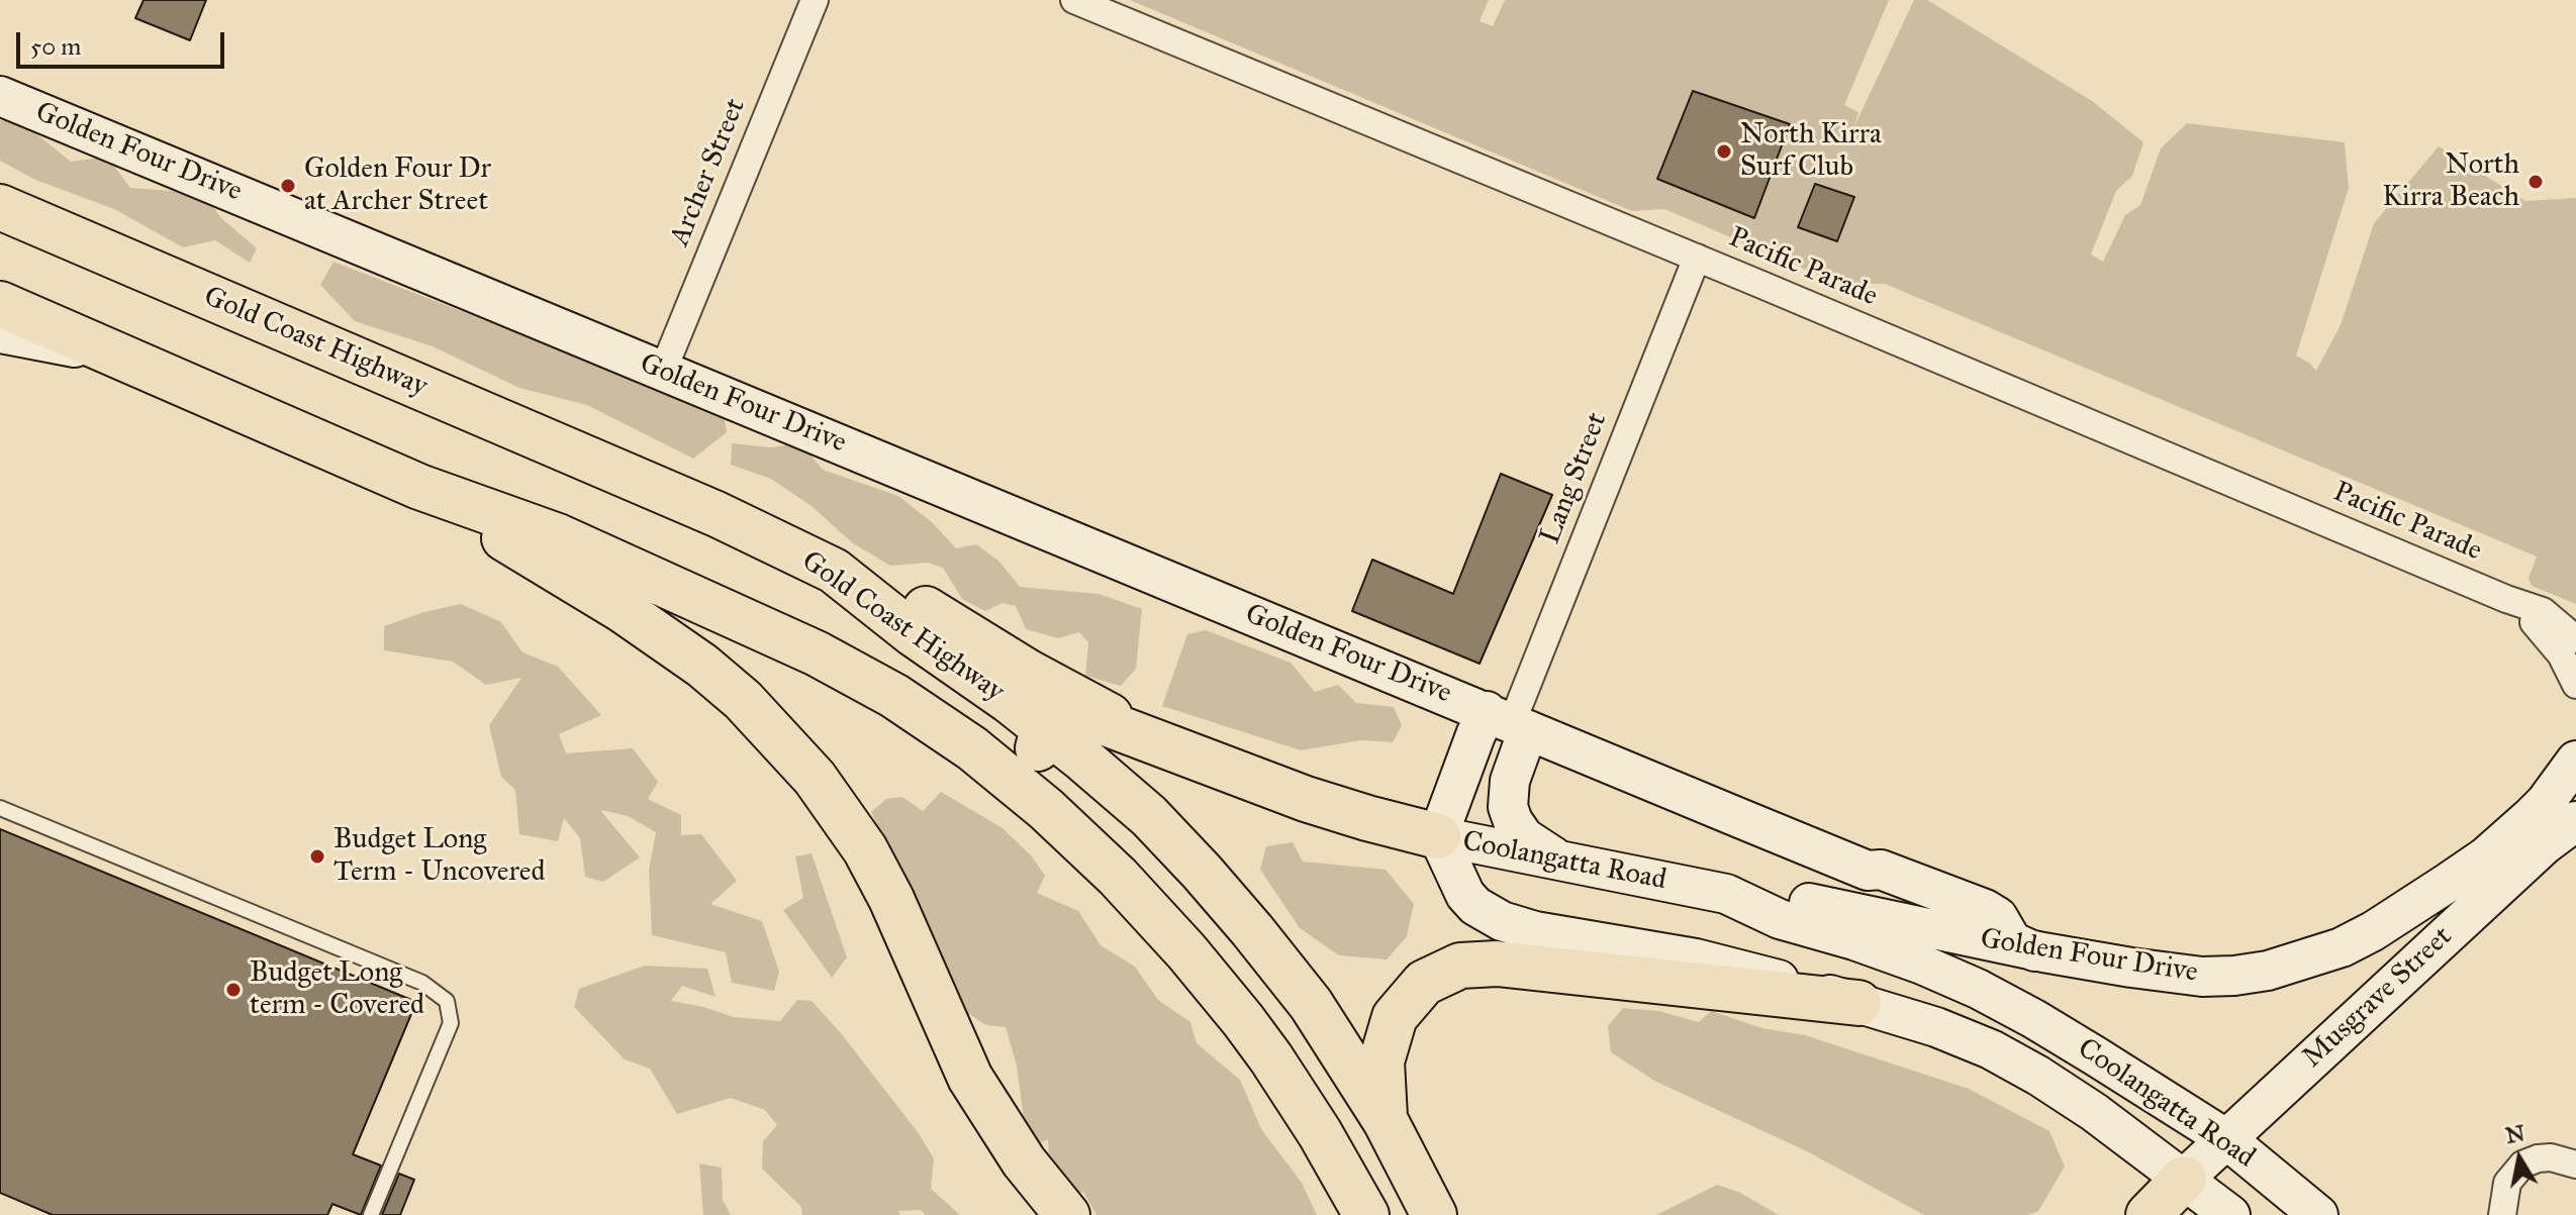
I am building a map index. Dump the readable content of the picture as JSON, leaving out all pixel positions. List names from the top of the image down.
{
  "streets": {
    "highway": ["Gold Coast Highway"],
    "main road": ["Golden Four Drive", "Coolangatta Road", "Musgrave Street"],
    "street": ["Archer Street", "Pacific Parade", "Lang Street"]
  },
  "crossings": [
    ["Golden Four Drive", "Archer Street"],
    ["Golden Four Drive", "Lang Street"],
    ["Golden Four Drive", "Coolangatta Road"],
    ["Pacific Parade", "Lang Street"],
    ["Coolangatta Road", "Musgrave Street"]
  ],
  "places": [
    "North Kirra Surf Club",
    "North Kirra Beach",
    "Golden Four Dr at Archer Street",
    "Budget Long Term - Uncovered",
    "Budget Long term - Covered"
  ],
  "scale_bar": "50 m",
  "north": "top"
}
